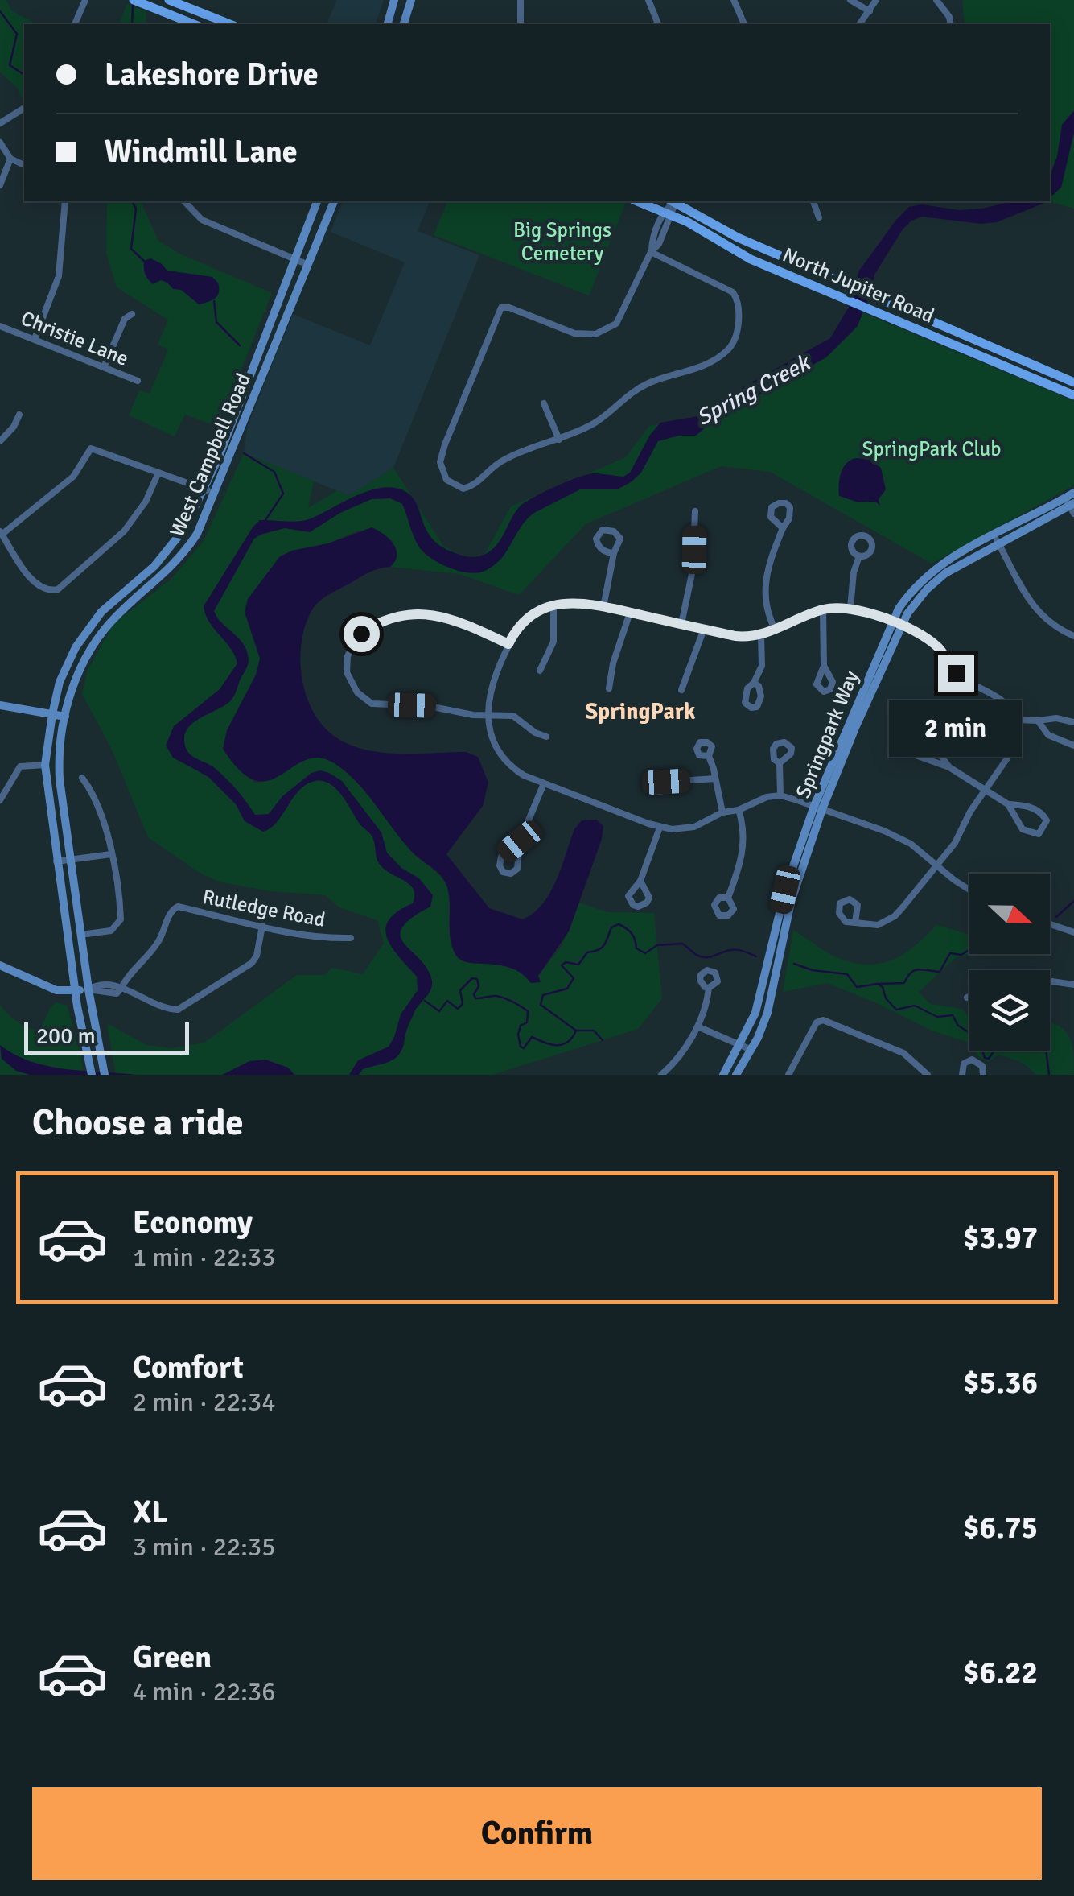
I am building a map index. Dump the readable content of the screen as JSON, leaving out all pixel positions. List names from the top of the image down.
{
  "streets": {
    "main road": ["North Jupiter Road", "West Campbell Road", "Springpark Way"],
    "street": ["Christie Lane", "Rutledge Road"]
  },
  "districts": ["SpringPark"],
  "water": ["Spring Creek"],
  "parks": ["Big Springs Cemetery", "SpringPark Club"],
  "scale_bar": "200 m",
  "north": "right",
  "page": {
    "banner": ["Lakeshore Drive", "Windmill Lane"],
    "bubble": "2 min",
    "scale": "200 m",
    "heading": "Choose a ride",
    "list": [
      {
        "name": "Economy",
        "note": "1 min · 22:33",
        "value": "$3.97"
      },
      {
        "name": "Comfort",
        "note": "2 min · 22:34",
        "value": "$5.36"
      },
      {
        "name": "XL",
        "note": "3 min · 22:35",
        "value": "$6.75"
      },
      {
        "name": "Green",
        "note": "4 min · 22:36",
        "value": "$6.22"
      }
    ],
    "buttons": "Confirm"
  }
}
